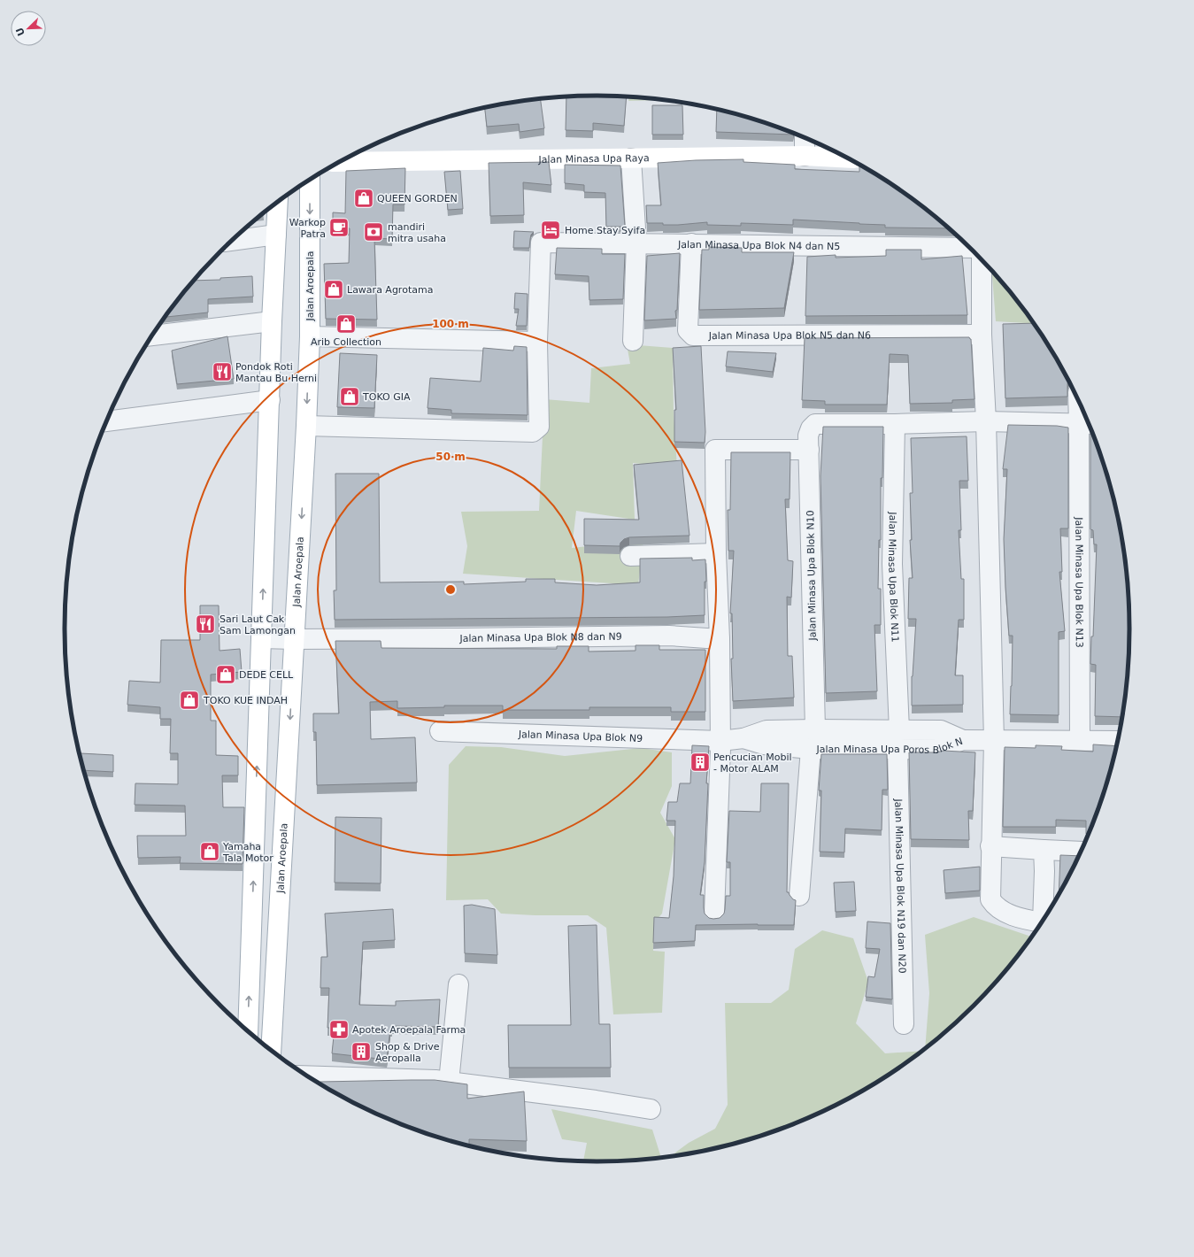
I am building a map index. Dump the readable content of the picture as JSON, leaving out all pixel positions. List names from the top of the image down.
{
  "streets": {
    "main road": ["Jalan Minasa Upa Raya", "Jalan Aroepala"],
    "street": [
      "Jalan Minasa Upa Blok N4 dan N5",
      "Jalan Minasa Upa Blok N5 dan N6",
      "Jalan Minasa Upa Blok N10",
      "Jalan Minasa Upa Blok N11",
      "Jalan Minasa Upa Blok N13",
      "Jalan Minasa Upa Blok N8 dan N9",
      "Jalan Minasa Upa Blok N9",
      "Jalan Minasa Upa Poros Blok N",
      "Jalan Minasa Upa Blok N19 dan N20"
    ]
  },
  "crossings": [
    ["Jalan Minasa Upa Blok N4 dan N5", "Jalan Minasa Upa Blok N5 dan N6"],
    ["Jalan Aroepala", "Jalan Minasa Upa Blok N8 dan N9"],
    ["Jalan Minasa Upa Blok N10", "Jalan Minasa Upa Blok N11"],
    ["Jalan Minasa Upa Blok N10", "Jalan Minasa Upa Poros Blok N"],
    ["Jalan Minasa Upa Blok N11", "Jalan Minasa Upa Poros Blok N"],
    ["Jalan Minasa Upa Blok N11", "Jalan Minasa Upa Blok N19 dan N20"],
    ["Jalan Minasa Upa Blok N9", "Jalan Minasa Upa Poros Blok N"],
    ["Jalan Minasa Upa Poros Blok N", "Jalan Minasa Upa Blok N19 dan N20"]
  ],
  "places": {
    "shop": [
      "QUEEN GORDEN",
      "Lawara Agrotama",
      "Arib Collection",
      "TOKO GIA",
      "DEDE CELL",
      "TOKO KUE INDAH",
      "Yamaha Tala Motor"
    ],
    "cafe": ["Warkop Patra"],
    "hotel": ["Home Stay Syifa"],
    "bank": ["mandiri mitra usaha"],
    "restaurant": ["Pondok Roti Mantau Bu Herni", "Sari Laut Cak Sam Lamongan"],
    "building": ["Pencucian Mobil - Motor ALAM", "Shop & Drive Aeropalla"],
    "pharmacy": ["Apotek Aroepala Farma"]
  },
  "north": "bottom left",
  "rings": ["100 m", "50 m"]
}
